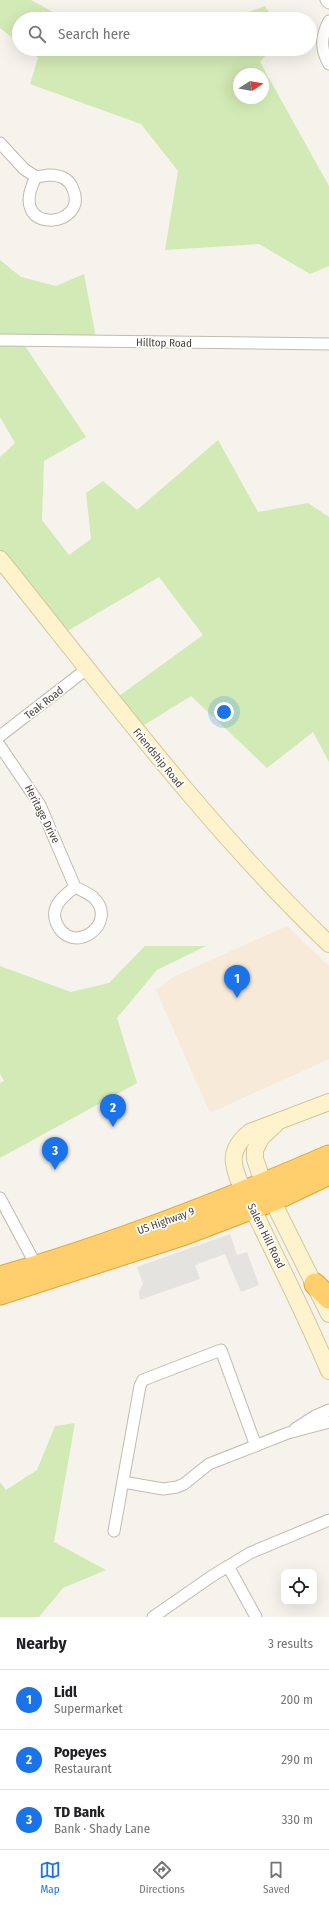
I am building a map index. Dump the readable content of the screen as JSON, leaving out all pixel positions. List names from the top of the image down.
{
  "streets": {
    "highway": ["US Highway 9"],
    "street": [
      "Hilltop Road",
      "Teak Road",
      "Friendship Road",
      "Heritage Drive",
      "Salem Hill Road"
    ]
  },
  "crossings": [
    ["Teak Road", "Friendship Road"],
    ["US Highway 9", "Salem Hill Road"]
  ],
  "north": "right",
  "page": {
    "search": "Search here",
    "pins": ["1", "2", "3"],
    "heading": ["Nearby", "3 results"],
    "list": [
      {
        "mark": "1",
        "name": "Lidl",
        "note": "Supermarket",
        "value": "200 m"
      },
      {
        "mark": "2",
        "name": "Popeyes",
        "note": "Restaurant",
        "value": "290 m"
      },
      {
        "mark": "3",
        "name": "TD Bank",
        "note": "Bank · Shady Lane",
        "value": "330 m"
      }
    ],
    "nav": ["Map", "Directions", "Saved"]
  }
}
